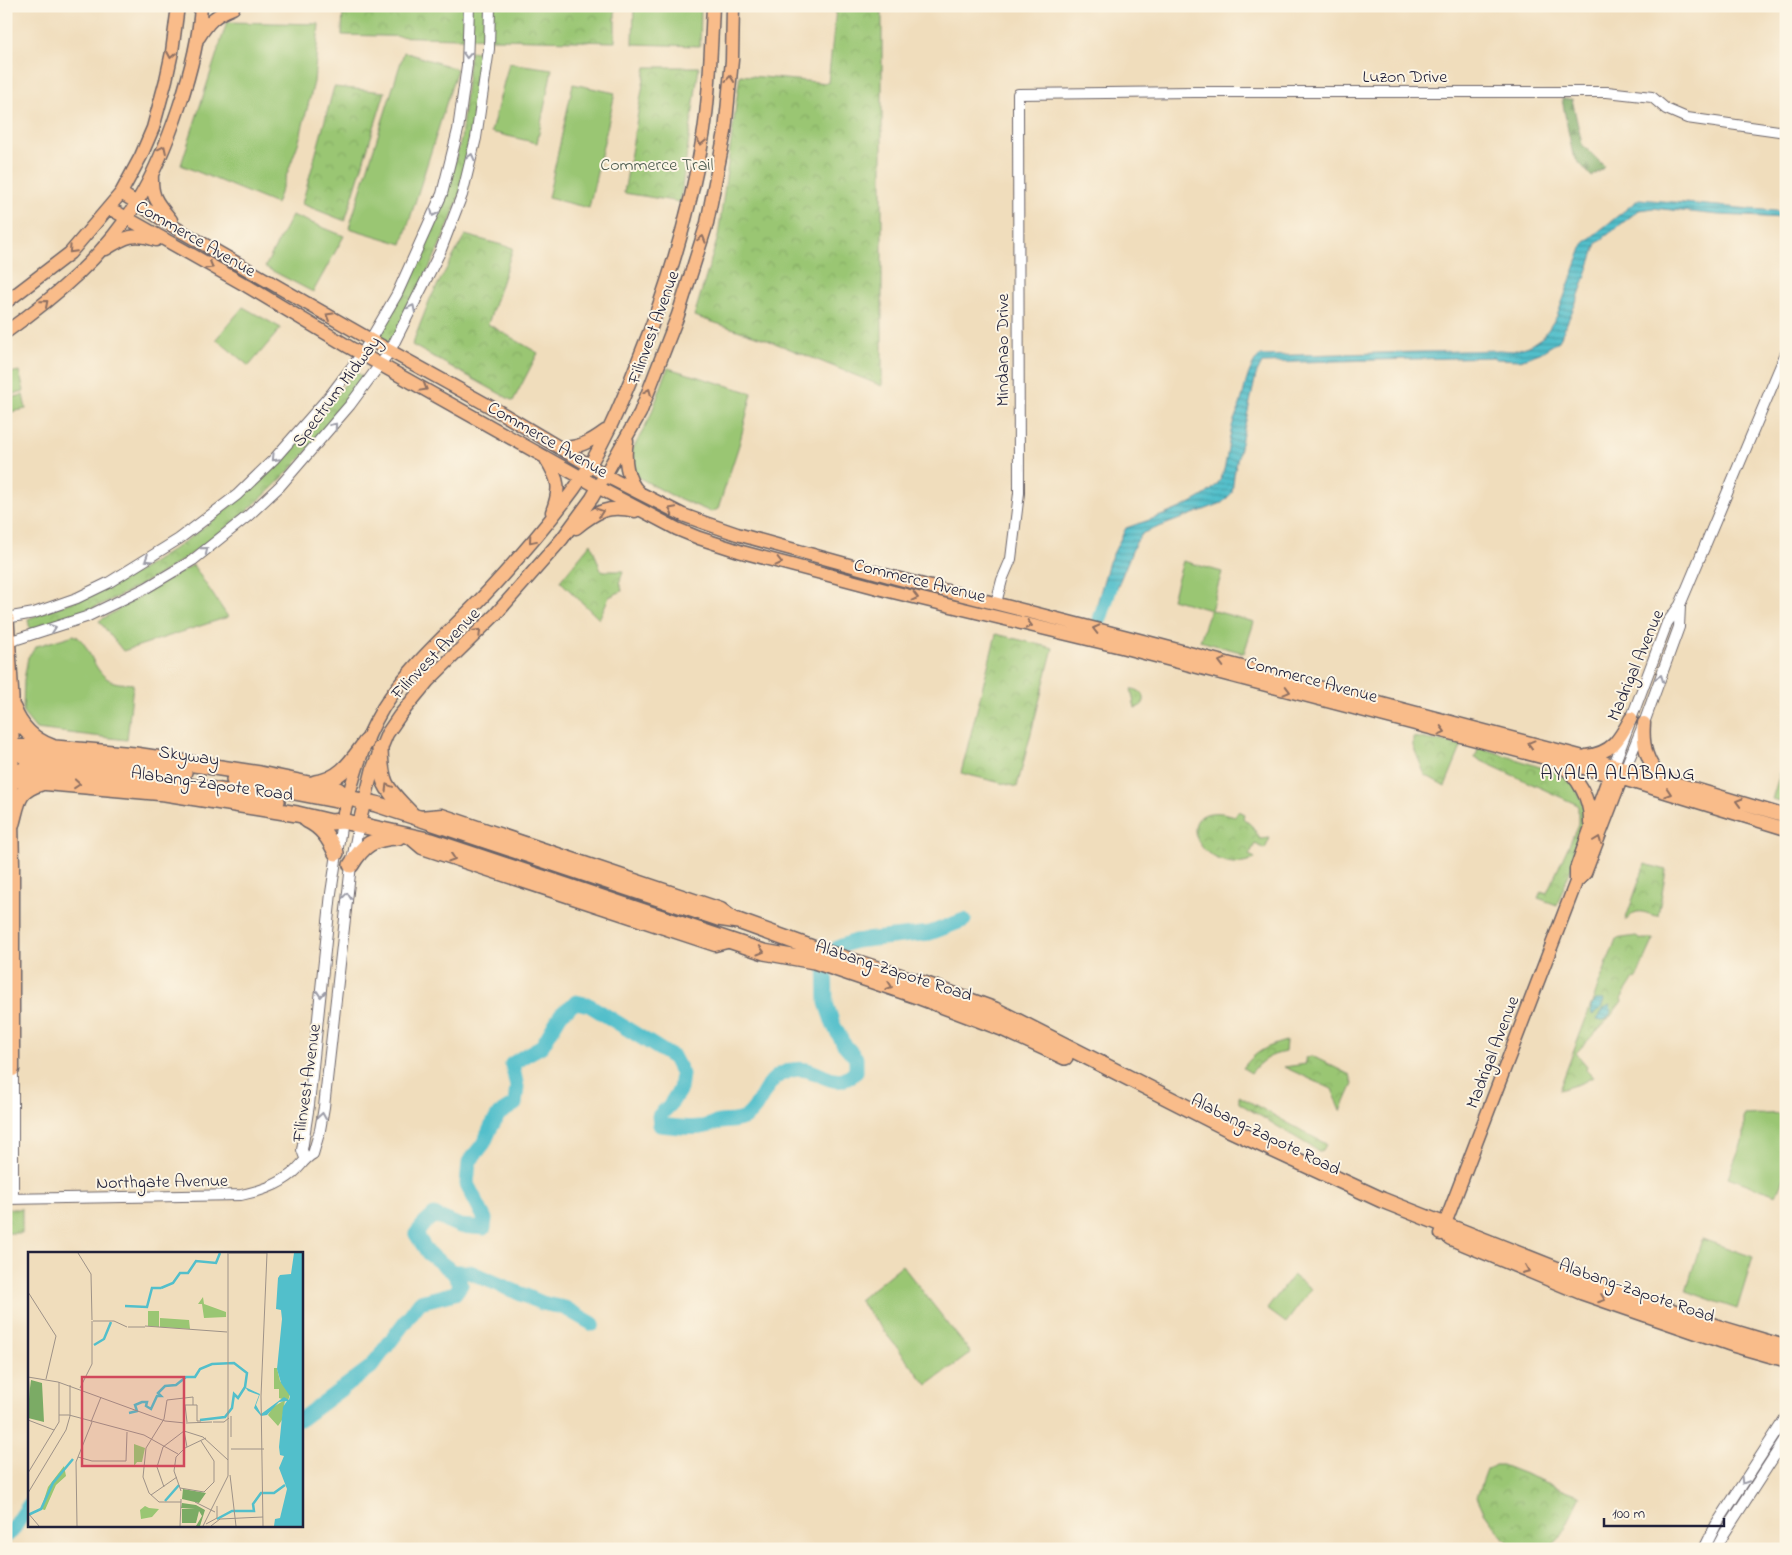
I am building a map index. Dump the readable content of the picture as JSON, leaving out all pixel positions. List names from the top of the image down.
{
  "streets": {
    "highway": ["Skyway", "Alabang-Zapote Road"],
    "main road": ["Commerce Avenue", "Filinvest Avenue", "Madrigal Avenue"],
    "street": [
      "Luzon Drive",
      "Mindanao Drive",
      "Spectrum Midway",
      "Northgate Avenue"
    ]
  },
  "crossings": [
    ["Luzon Drive", "Mindanao Drive"],
    ["Commerce Avenue", "Filinvest Avenue"],
    ["Commerce Avenue", "Mindanao Drive"],
    ["Commerce Avenue", "Spectrum Midway"],
    ["Commerce Avenue", "Madrigal Avenue"],
    ["Filinvest Avenue", "Skyway"],
    ["Filinvest Avenue", "Alabang-Zapote Road"],
    ["Filinvest Avenue", "Northgate Avenue"],
    ["Madrigal Avenue", "Alabang-Zapote Road"],
    ["Skyway", "Alabang-Zapote Road"]
  ],
  "districts": ["AYALA ALABANG"],
  "parks": ["Commerce Trail"],
  "scale_bar": "100 m"
}
